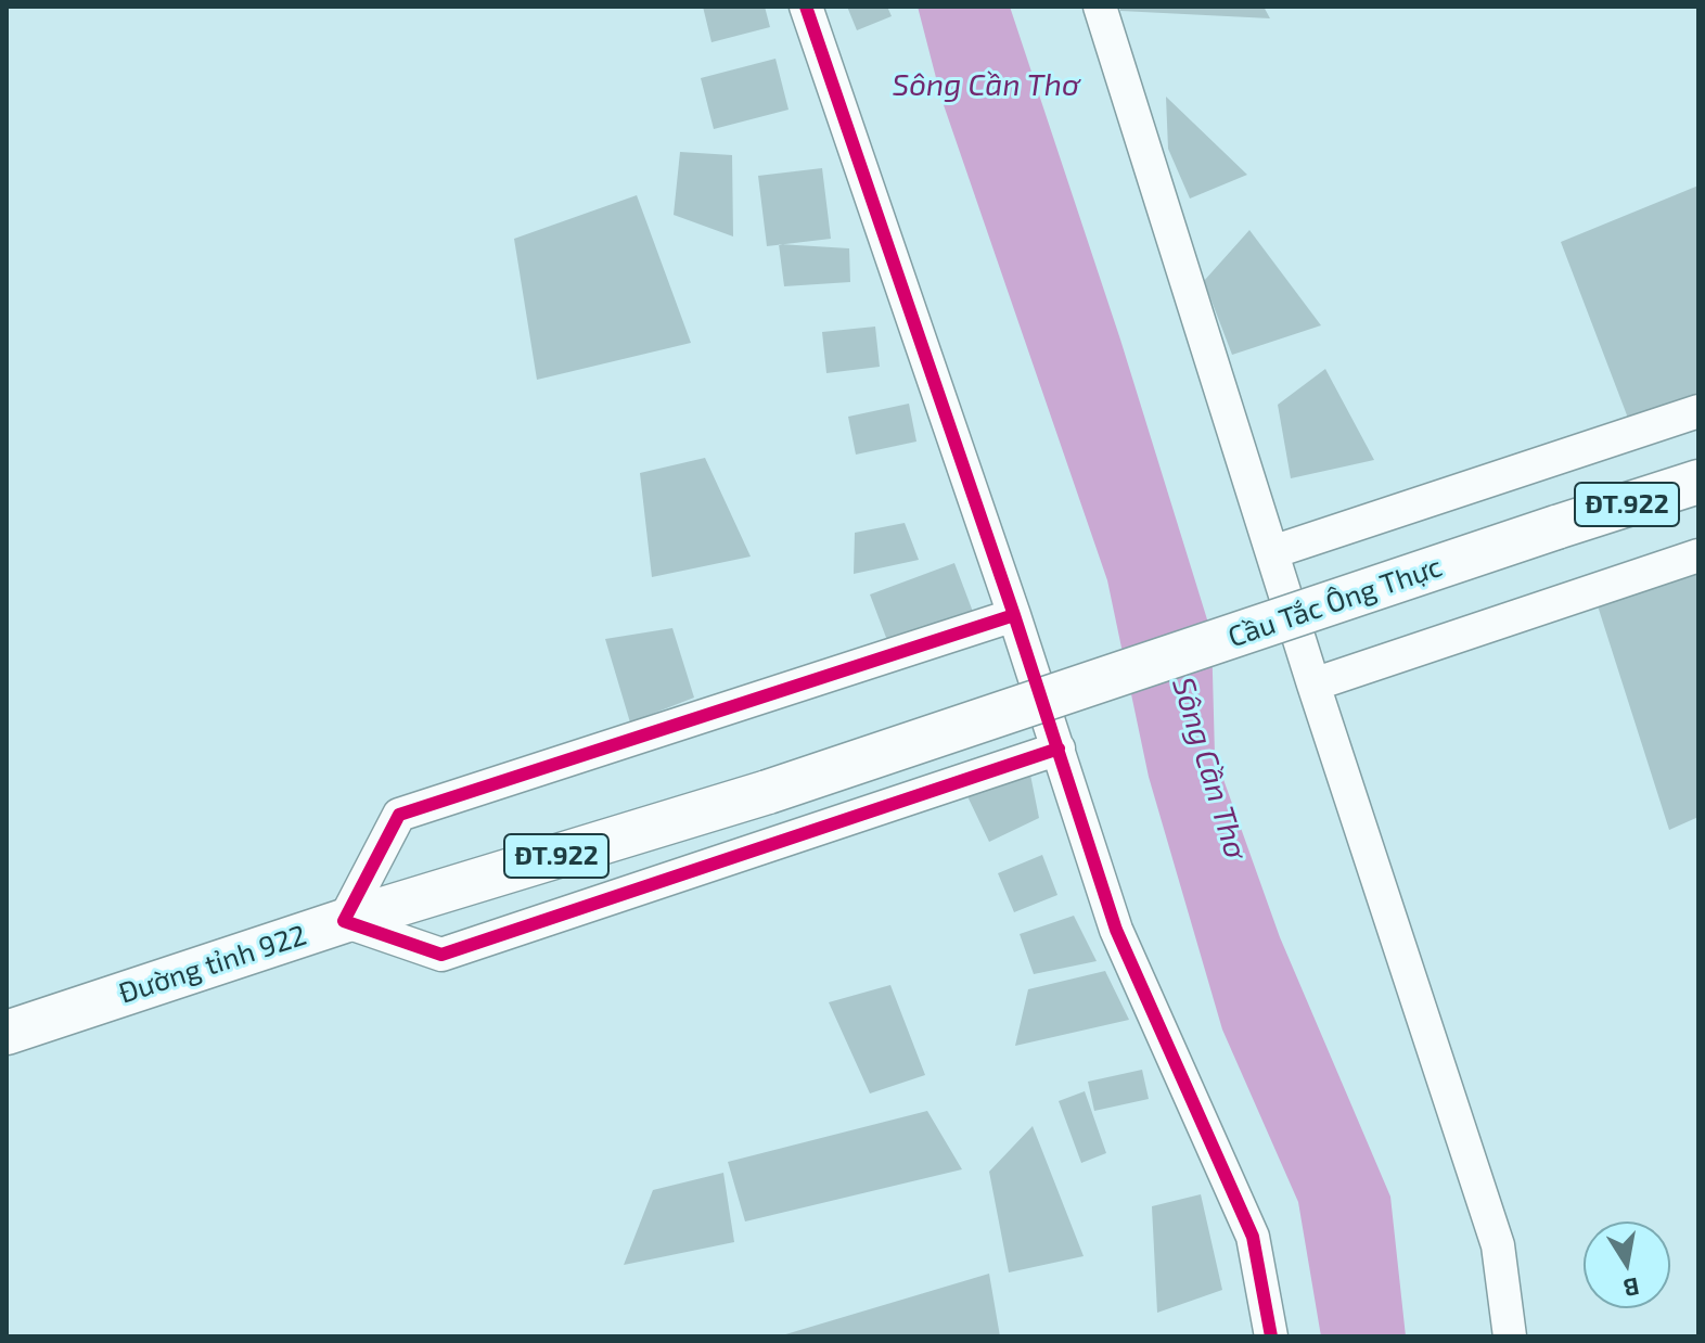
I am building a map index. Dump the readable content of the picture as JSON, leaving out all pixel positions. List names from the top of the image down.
{
  "streets": {
    "main road": ["ĐT.922", "Cầu Tắc Ông Thực", "Đường tỉnh 922"]
  },
  "crossings": [
    ["Cầu Tắc Ông Thực", "Đường tỉnh 922"]
  ],
  "water": ["Sông Cần Thơ"],
  "north": "bottom"
}
